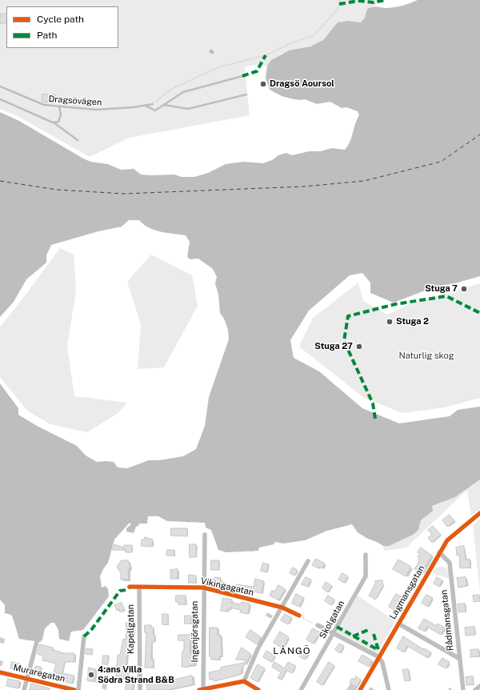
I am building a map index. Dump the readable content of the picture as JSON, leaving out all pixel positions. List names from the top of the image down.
{
  "streets": {
    "street": [
      "Vikingagatan",
      "Lagmansgatan",
      "Skolgatan",
      "Rådmansgatan",
      "Kapellgatan",
      "Ingenjörsgatan",
      "Muraregatan"
    ],
    "lane": ["Dragsövägen"]
  },
  "crossings": [
    ["Vikingagatan", "Kapellgatan"],
    ["Vikingagatan", "Ingenjörsgatan"],
    ["Lagmansgatan", "Rådmansgatan"]
  ],
  "districts": ["LÅNGÖ"],
  "parks": ["Naturlig skog"],
  "places": [
    "Dragsö Aoursol",
    "Stuga 7",
    "Stuga 2",
    "Stuga 27",
    "4:ans Villa Södra Strand B&B"
  ],
  "legend": ["Cycle path", "Path"]
}
